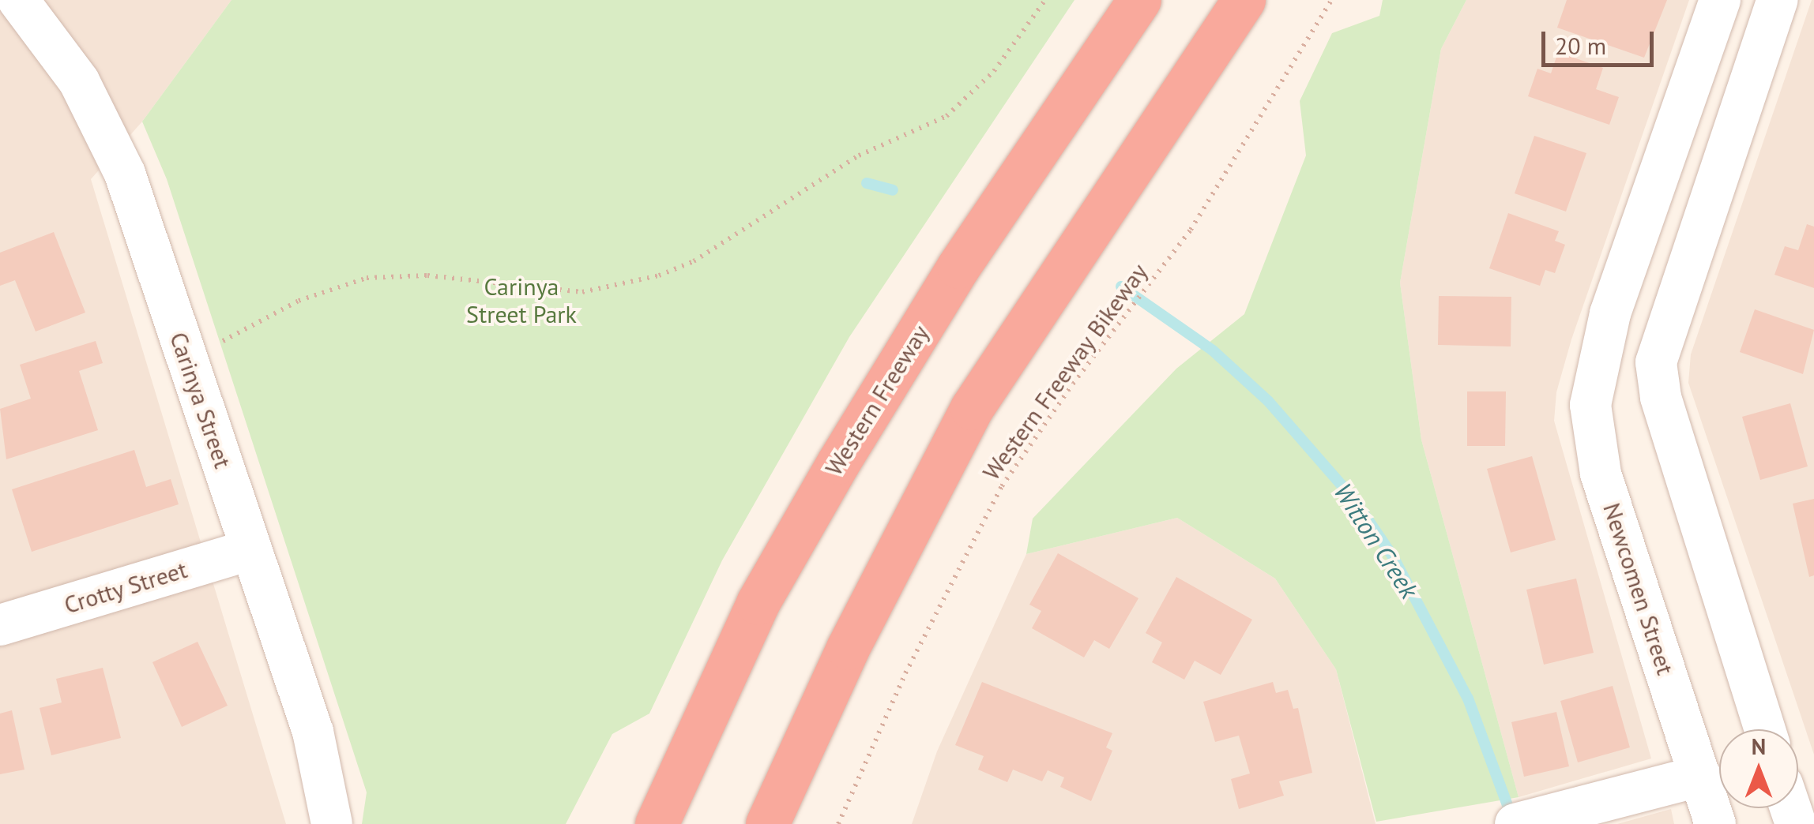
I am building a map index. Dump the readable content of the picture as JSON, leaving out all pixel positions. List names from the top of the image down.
{
  "streets": {
    "highway": ["Western Freeway"],
    "street": ["Carinya Street", "Crotty Street", "Newcomen Street"],
    "path": ["Western Freeway Bikeway"]
  },
  "crossings": [
    ["Carinya Street", "Crotty Street"]
  ],
  "water": ["Witton Creek"],
  "parks": ["Carinya Street Park"],
  "scale_bar": "20 m",
  "north": "top"
}
